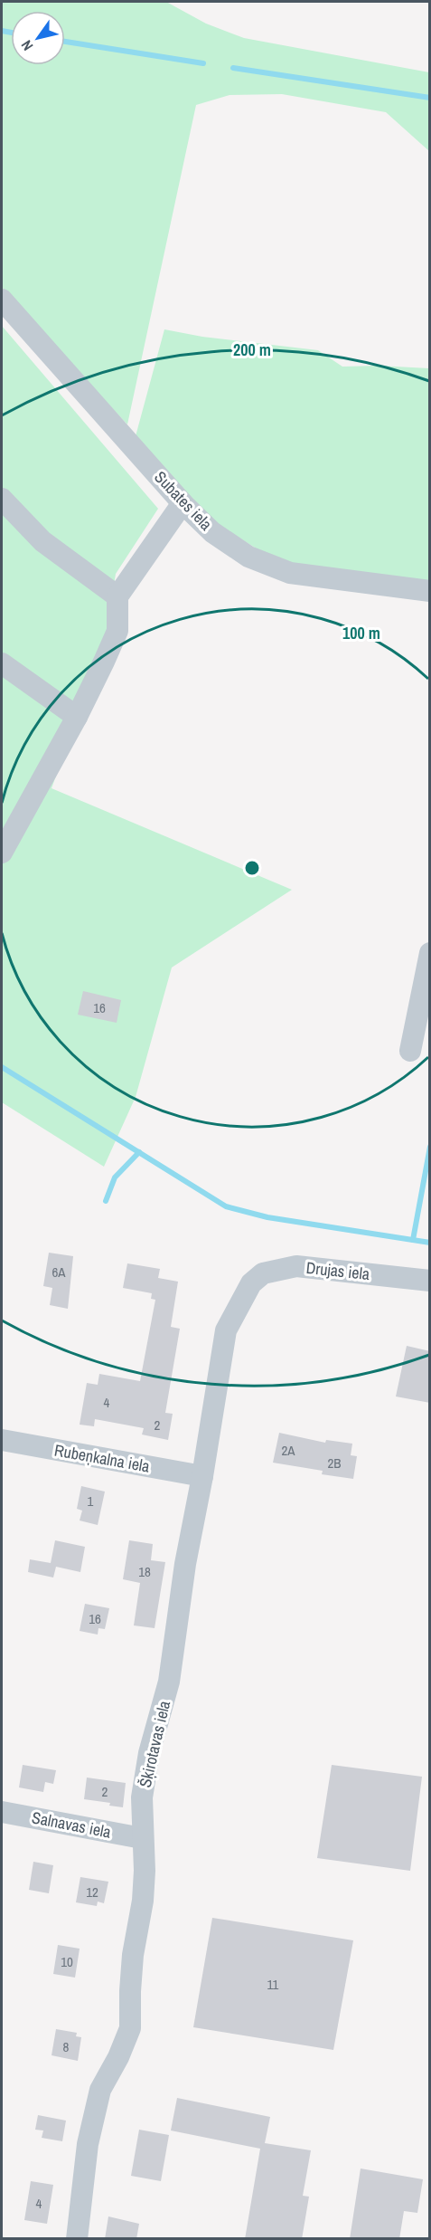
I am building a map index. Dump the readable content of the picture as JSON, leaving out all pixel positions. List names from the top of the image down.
{
  "streets": {
    "street": [
      "Subates iela",
      "Drujas iela",
      "Rubeņkalna iela",
      "Šķirotavas iela",
      "Salnavas iela"
    ]
  },
  "crossings": [
    ["Drujas iela", "Šķirotavas iela"],
    ["Rubeņkalna iela", "Šķirotavas iela"],
    ["Šķirotavas iela", "Salnavas iela"]
  ],
  "house_numbers": [
    "16",
    "6A",
    "4",
    "2",
    "2A",
    "2B",
    "1",
    "18",
    "16",
    "2",
    "12",
    "10",
    "11",
    "8",
    "4"
  ],
  "north": "bottom left",
  "rings": ["200 m", "100 m"]
}
